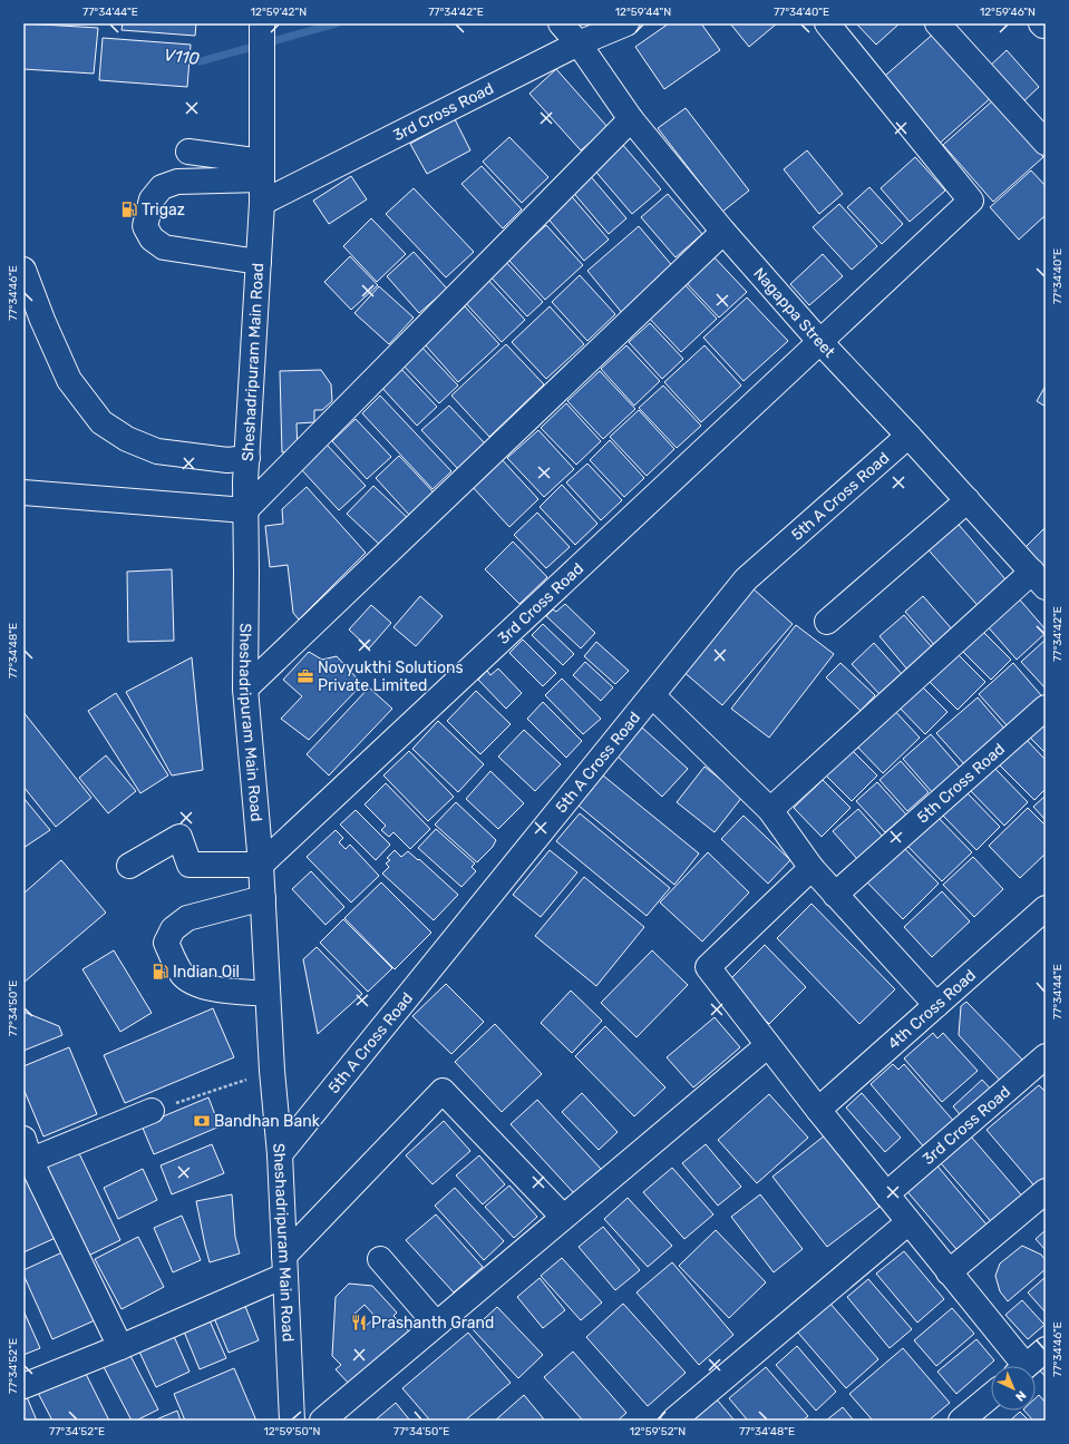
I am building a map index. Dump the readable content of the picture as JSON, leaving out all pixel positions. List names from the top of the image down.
{
  "streets": {
    "street": [
      "3rd Cross Road",
      "Nagappa Street",
      "Sheshadripuram Main Road",
      "5th A Cross Road",
      "5th Cross Road",
      "4th Cross Road"
    ]
  },
  "crossings": [
    ["3rd Cross Road", "Nagappa Street"],
    ["3rd Cross Road", "Sheshadripuram Main Road"],
    ["Nagappa Street", "5th A Cross Road"],
    ["Sheshadripuram Main Road", "5th A Cross Road"]
  ],
  "water": ["V110"],
  "places": {
    "fuel station": ["Trigaz", "Indian Oil"],
    "office": ["Novyukthi Solutions Private Limited"],
    "bank": ["Bandhan Bank"],
    "restaurant": ["Prashanth Grand"]
  },
  "north": "bottom right",
  "coordinates": [
    "77°34'44\"E",
    "12°59'42\"N",
    "77°34'42\"E",
    "12°59'44\"N",
    "77°34'40\"E",
    "12°59'46\"N",
    "77°34'46\"E",
    "77°34'48\"E",
    "77°34'50\"E",
    "77°34'52\"E",
    "12°59'50\"N",
    "12°59'52\"N"
  ]
}
